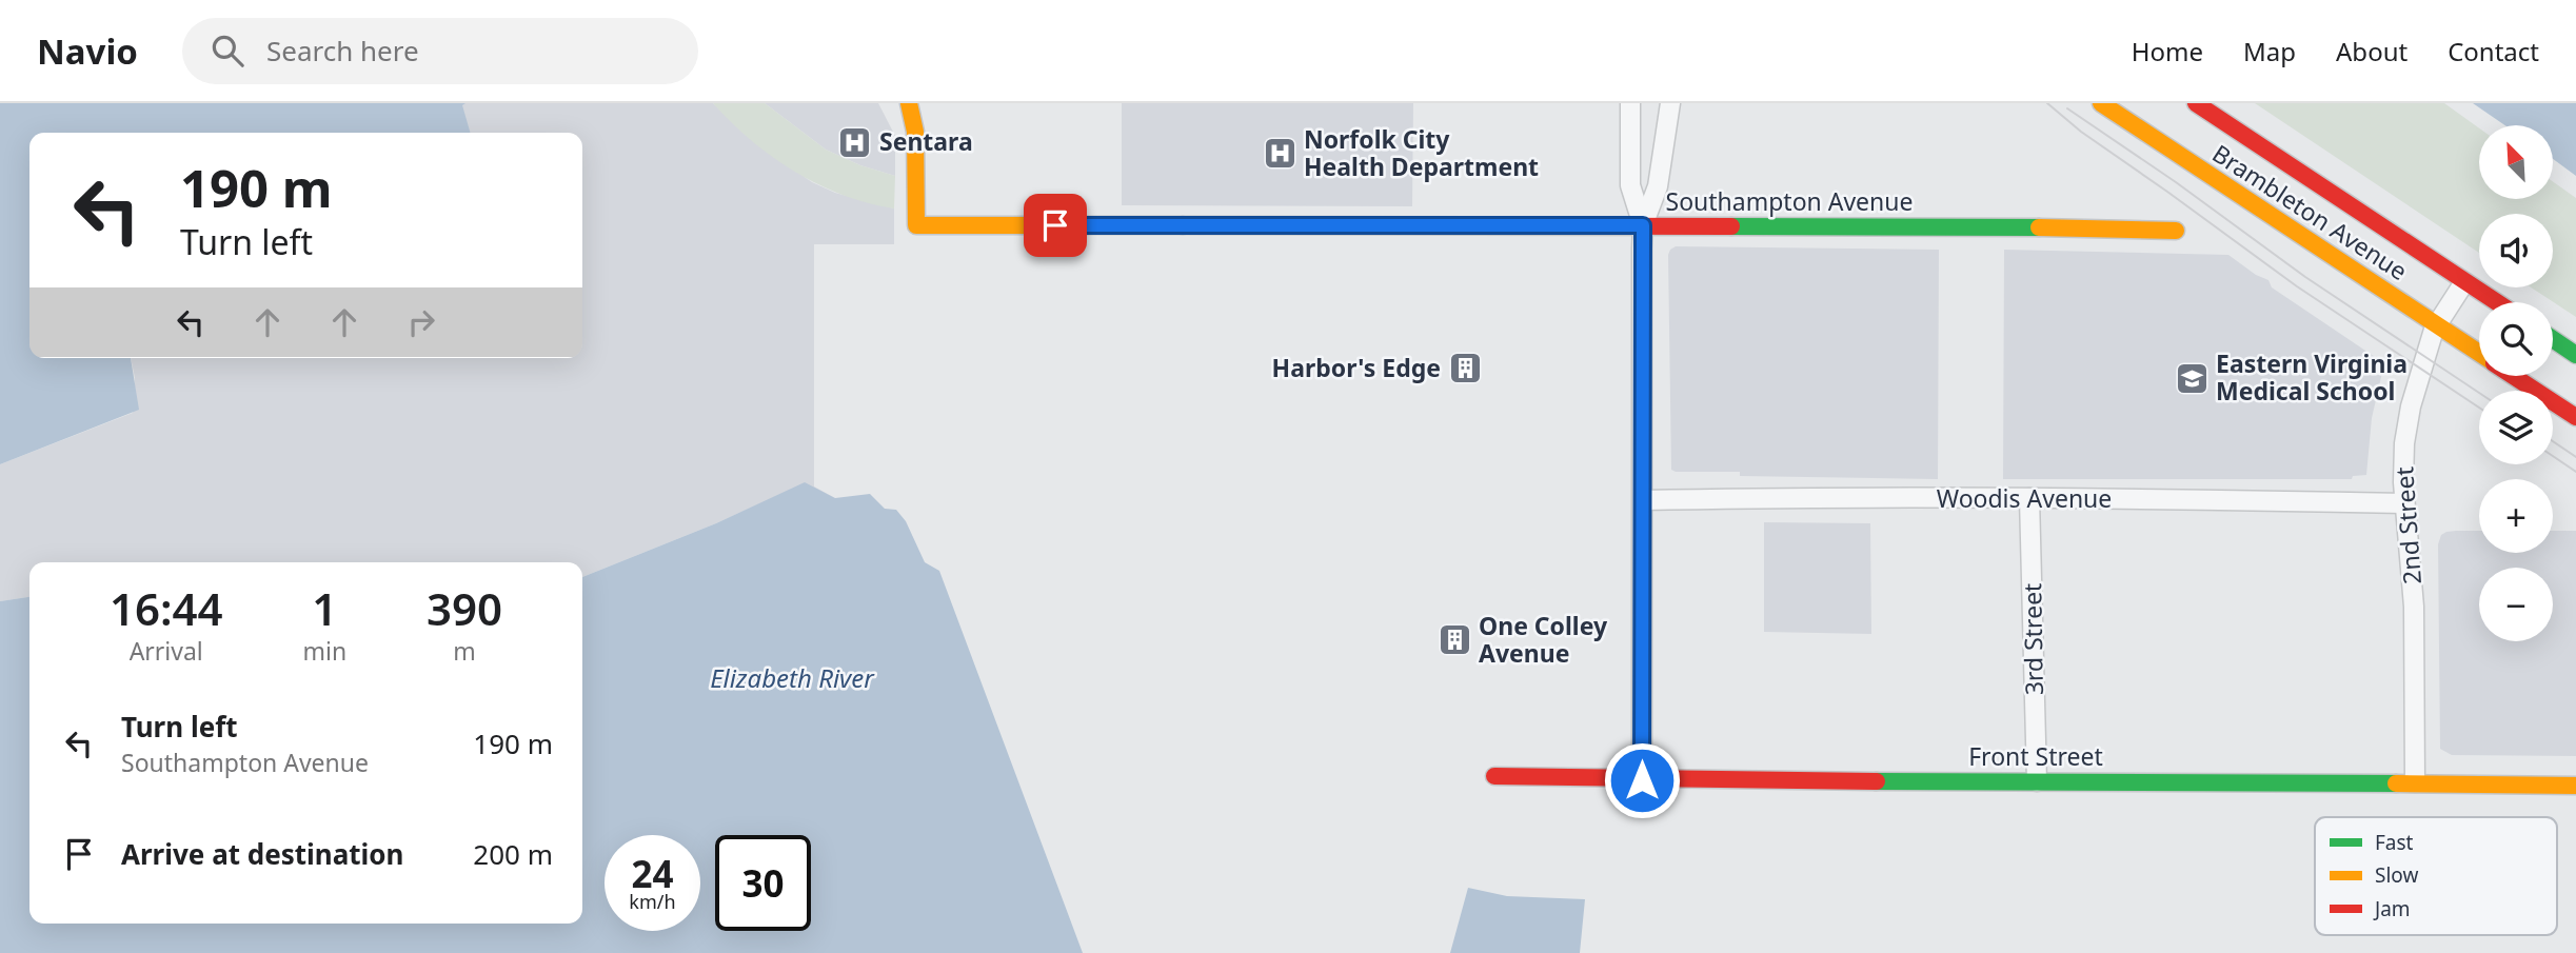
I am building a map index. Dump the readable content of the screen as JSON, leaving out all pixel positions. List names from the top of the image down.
{
  "streets": {
    "street": [
      "Southampton Avenue",
      "Brambleton Avenue",
      "Woodis Avenue",
      "2nd Street",
      "3rd Street",
      "Front Street"
    ]
  },
  "crossings": [
    ["Brambleton Avenue", "2nd Street"],
    ["Woodis Avenue", "2nd Street"],
    ["Woodis Avenue", "3rd Street"],
    ["2nd Street", "Front Street"],
    ["3rd Street", "Front Street"]
  ],
  "water": ["Elizabeth River"],
  "places": {
    "hospital": ["Sentara", "Norfolk City Health Department"],
    "building": ["Harbor's Edge", "One Colley Avenue"],
    "school or university": ["Eastern Virginia Medical School"]
  },
  "legend": ["Fast", "Slow", "Jam"],
  "north": "top left",
  "page": {
    "header": "Navio",
    "search": "Search here",
    "nav": [
      "Home",
      "Map",
      "About",
      "Contact"
    ],
    "map_buttons": ["+", "−"],
    "turn": ["190 m", "Turn left"],
    "eta": [
      "16:44",
      "Arrival",
      "1",
      "min",
      "390",
      "m"
    ],
    "list": [
      {
        "name": "Turn left",
        "note": "Southampton Avenue",
        "value": "190 m"
      },
      {
        "name": "Arrive at destination",
        "value": "200 m"
      }
    ],
    "speed": "24 km/h",
    "limit": "30"
  }
}
